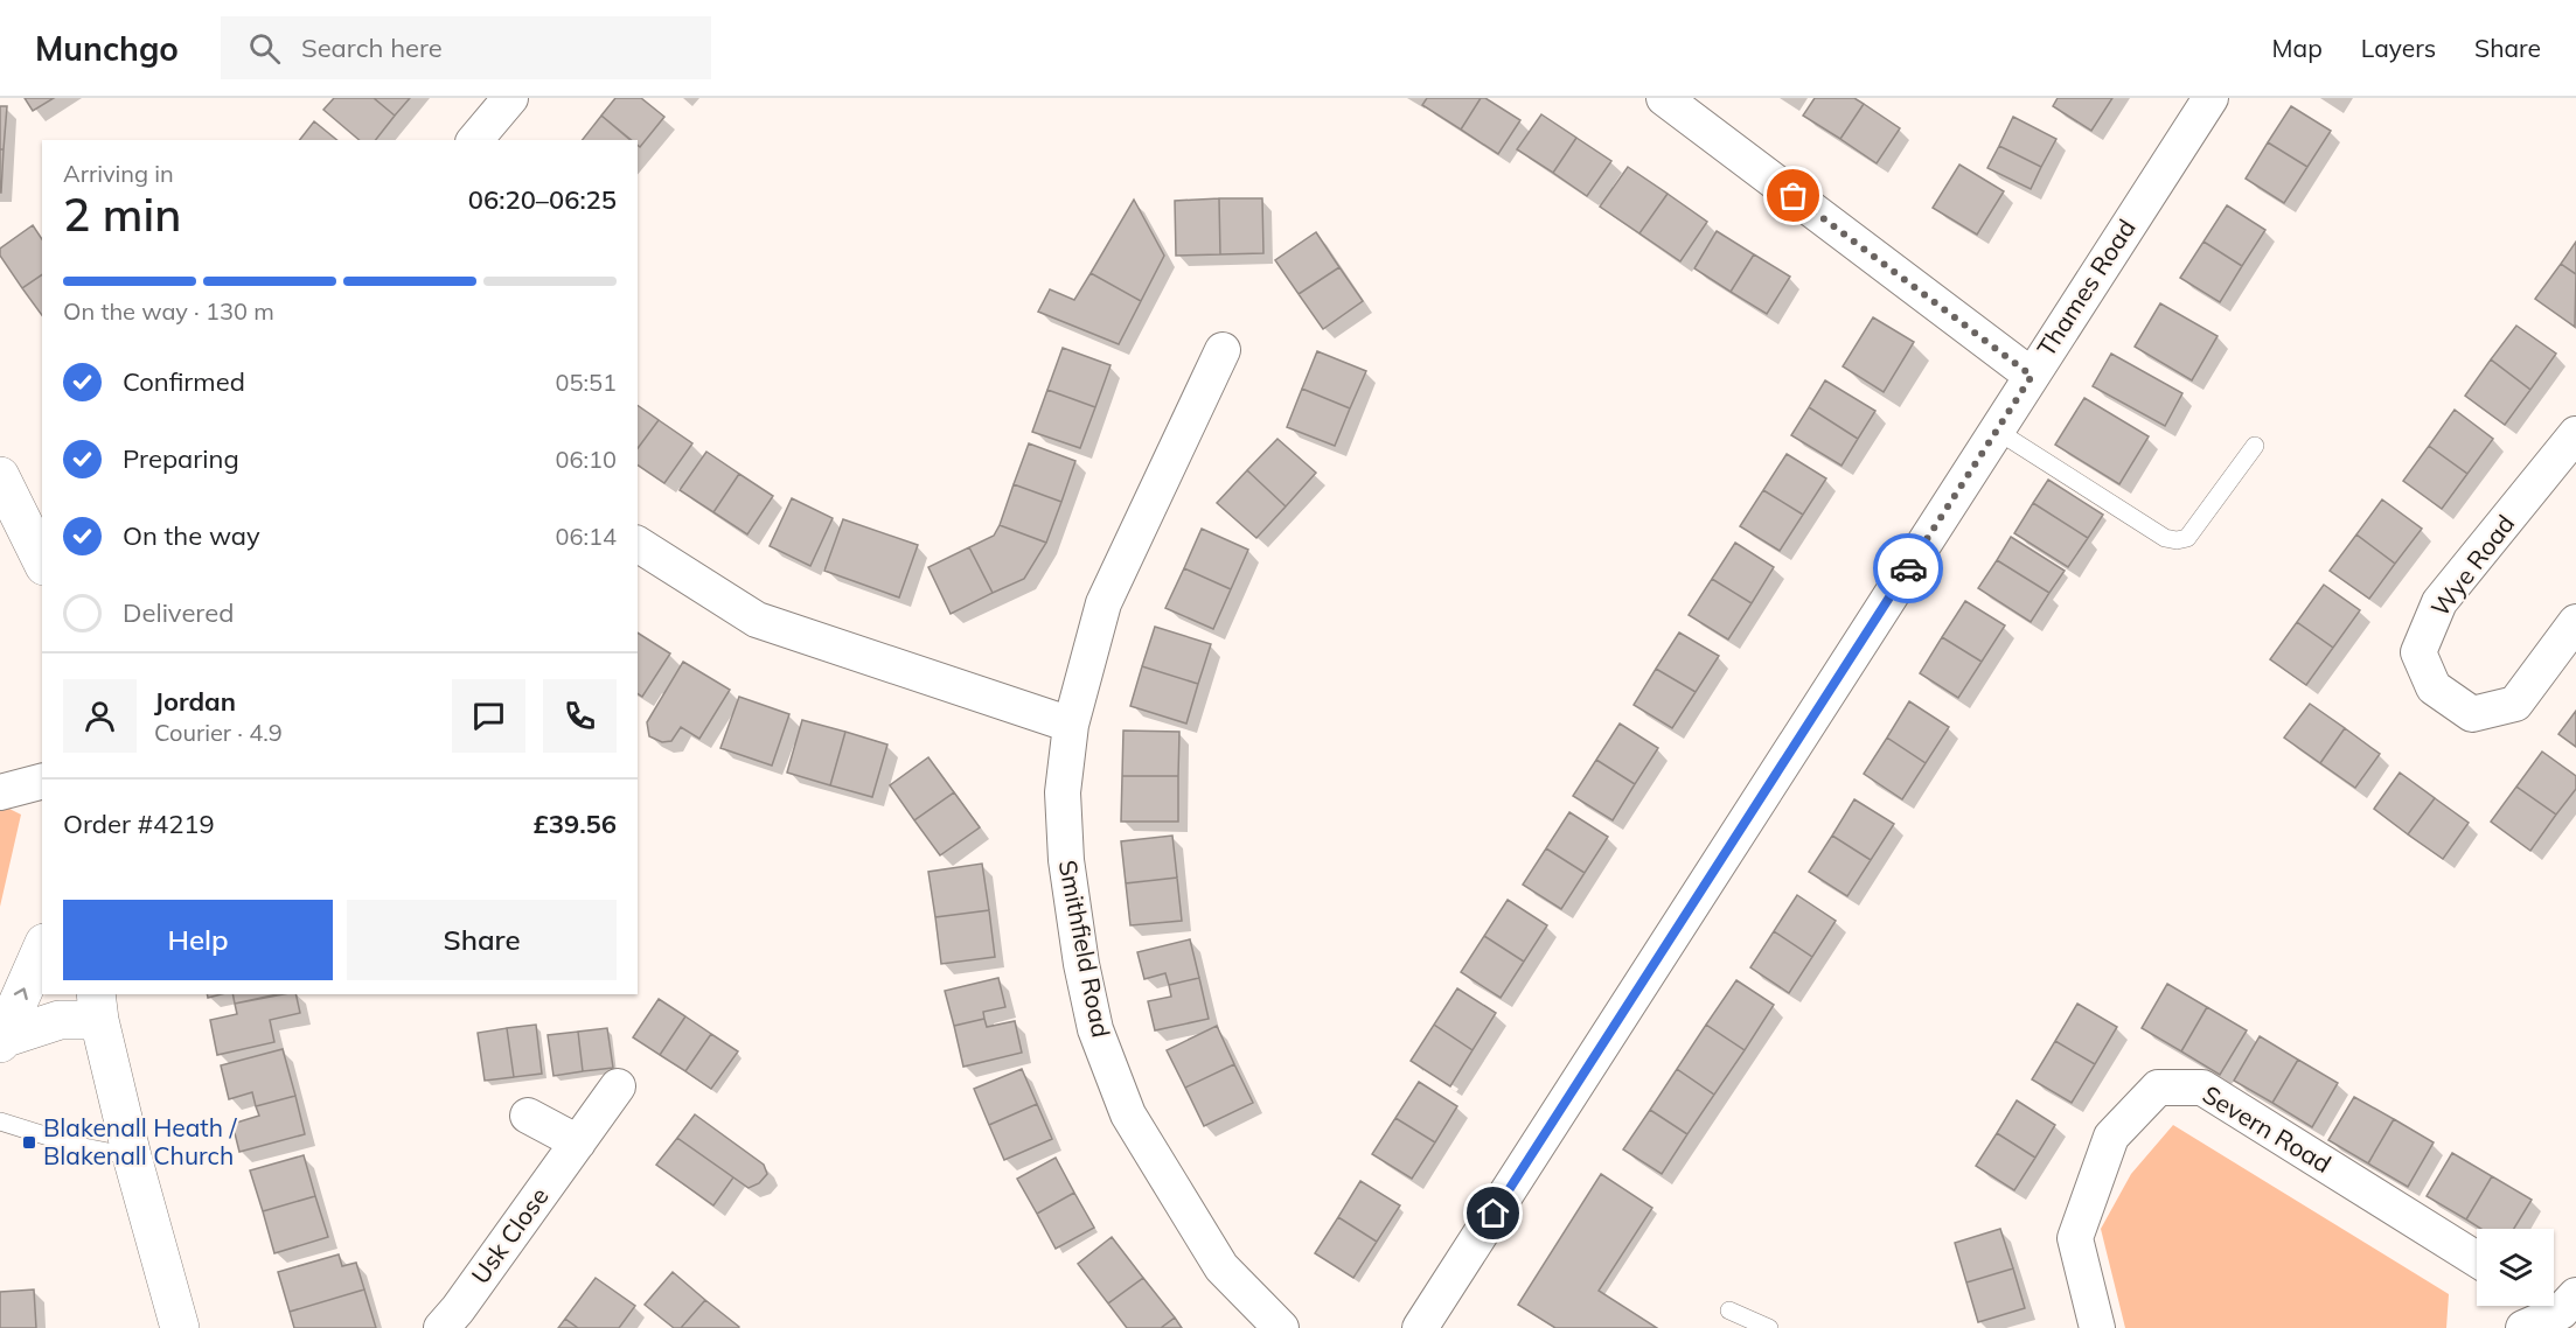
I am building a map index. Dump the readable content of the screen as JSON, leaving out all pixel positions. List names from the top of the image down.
{
  "streets": {
    "street": [
      "Thames Road",
      "Wye Road",
      "Smithfield Road",
      "Severn Road",
      "Usk Close"
    ]
  },
  "places": {
    "transit": ["Blakenall Heath / Blakenall Church"]
  },
  "page": {
    "header": "Munchgo",
    "search": "Search here",
    "nav": ["Map", "Layers", "Share"],
    "heading": ["2 min", "Arriving in", "06:20–06:25"],
    "panel": [
      "Jordan",
      "Courier · 4.9",
      "Order #4219",
      "£39.56"
    ],
    "bar": "On the way · 130 m",
    "list": [
      ["Confirmed", "05:51"],
      ["Preparing", "06:10"],
      ["On the way", "06:14"],
      "Delivered"
    ],
    "buttons": ["Help", "Share"]
  }
}
